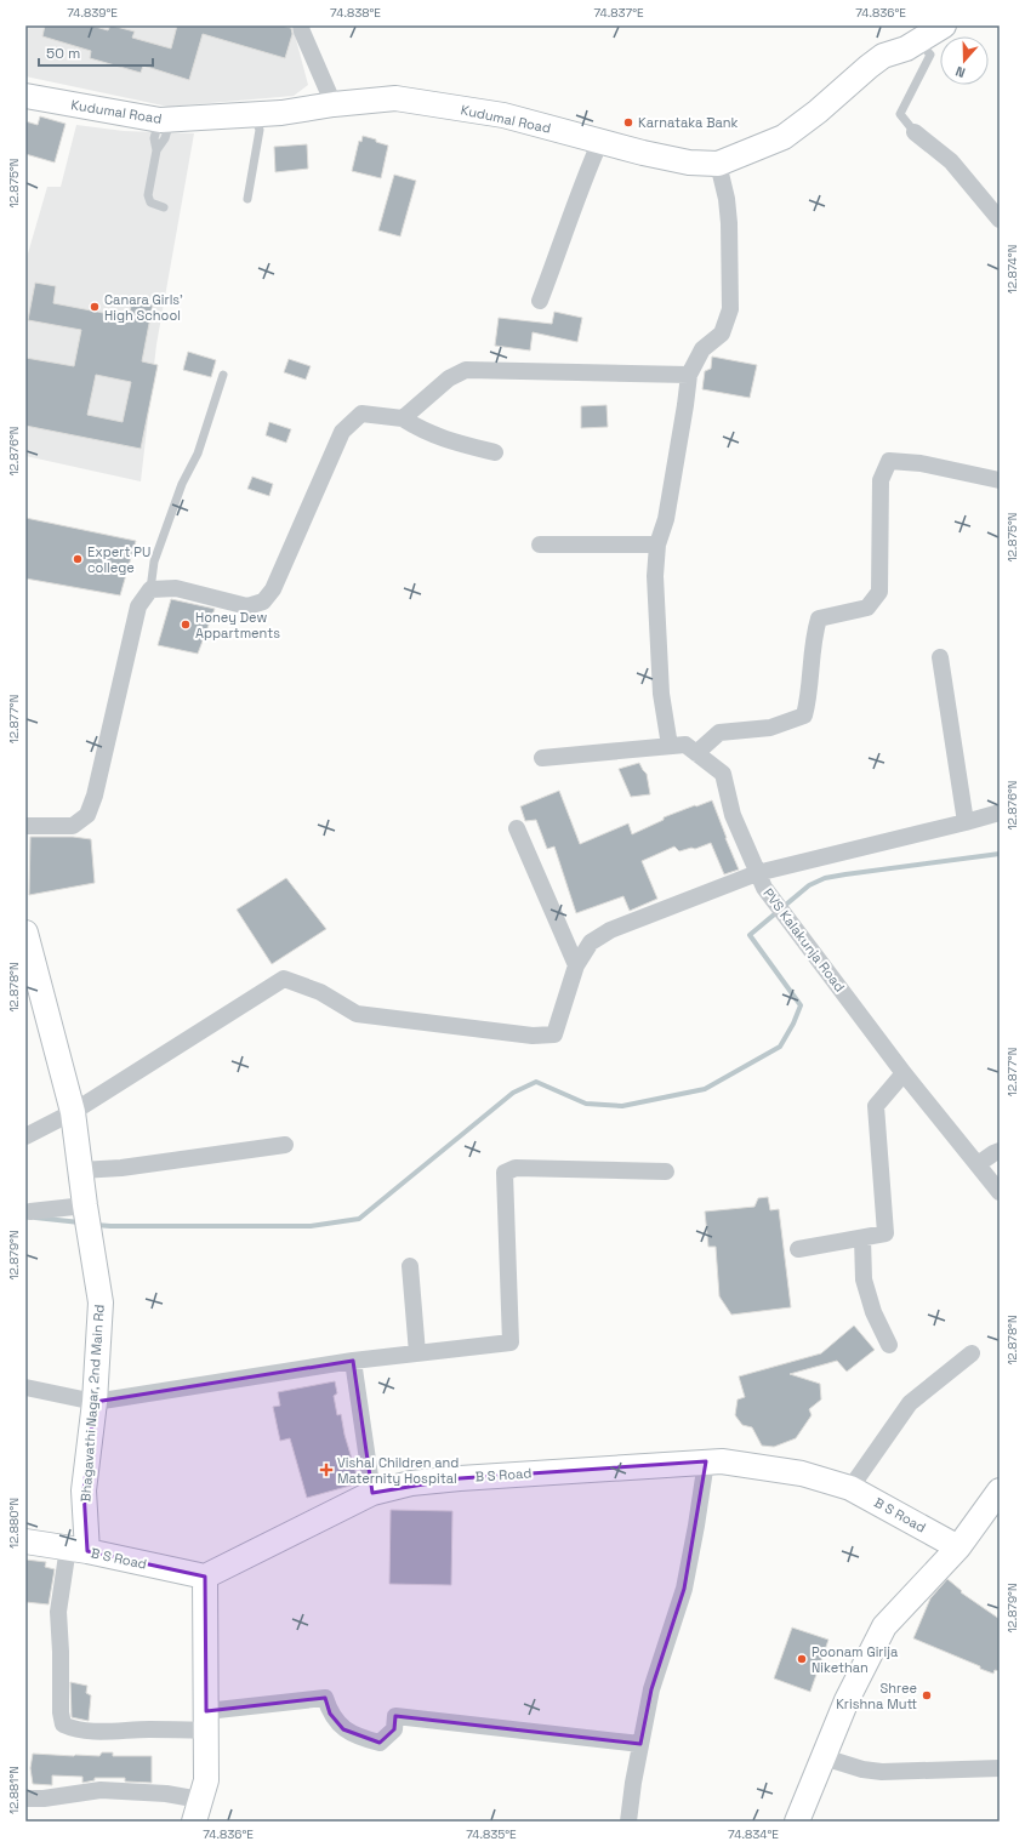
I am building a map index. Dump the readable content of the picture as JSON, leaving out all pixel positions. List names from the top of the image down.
{
  "streets": {
    "street": [
      "Kudumal Road",
      "PVS Kalakunja Road",
      "Bhagavathi Nagar, 2nd Main Rd",
      "B S Road"
    ]
  },
  "crossings": [
    ["Bhagavathi Nagar, 2nd Main Rd", "B S Road"]
  ],
  "places": {
    "other": [
      "Karnataka Bank",
      "Canara Girls' High School",
      "Expert PU college",
      "Honey Dew Appartments",
      "Poonam Girija Nikethan",
      "Shree Krishna Mutt"
    ],
    "health": ["Vishal Children and Maternity Hospital"]
  },
  "scale_bar": "50 m",
  "north": "bottom",
  "coordinates": [
    "74.839°E",
    "74.838°E",
    "74.837°E",
    "74.836°E",
    "12.875°N",
    "12.874°N",
    "12.876°N",
    "12.877°N",
    "12.878°N",
    "12.879°N",
    "12.880°N",
    "12.881°N",
    "74.835°E",
    "74.834°E"
  ]
}
